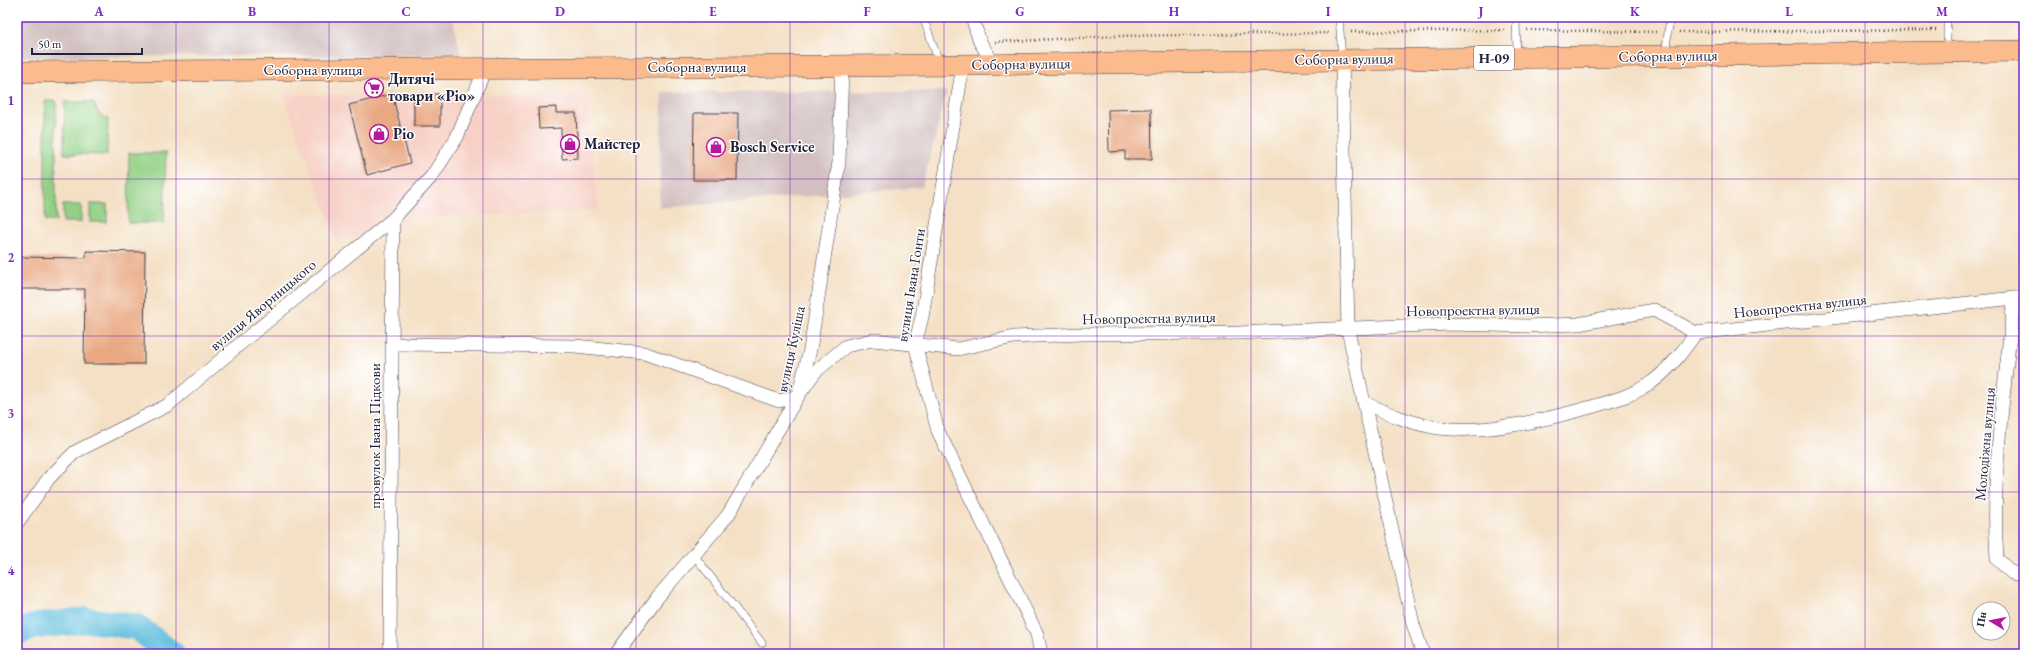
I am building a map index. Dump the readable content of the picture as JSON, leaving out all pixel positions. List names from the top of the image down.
{
  "streets": {
    "main road": ["Соборна вулиця", "Н-09"],
    "street": [
      "вулиця Івана Гонти",
      "вулиця Яворницького",
      "Новопроектна вулиця",
      "вулиця Куліша",
      "провулок Івана Підкови",
      "Молодіжна вулиця"
    ]
  },
  "crossings": [
    ["Соборна вулиця", "вулиця Івана Гонти"],
    ["Соборна вулиця", "вулиця Яворницького"],
    ["Соборна вулиця", "вулиця Куліша"],
    ["вулиця Івана Гонти", "Новопроектна вулиця"],
    ["вулиця Яворницького", "провулок Івана Підкови"],
    ["Новопроектна вулиця", "вулиця Куліша"],
    ["Новопроектна вулиця", "Молодіжна вулиця"]
  ],
  "places": {
    "supermarket": ["Дитячі товари «Ріо»"],
    "shop": ["Ріо", "Майстер", "Bosch Service"]
  },
  "scale_bar": "50 m",
  "north": "left",
  "grid": {
    "columns": [
      "A",
      "B",
      "C",
      "D",
      "E",
      "F",
      "G",
      "H",
      "I",
      "J",
      "K",
      "L",
      "M"
    ],
    "rows": [
      "1",
      "2",
      "3",
      "4"
    ]
  }
}
